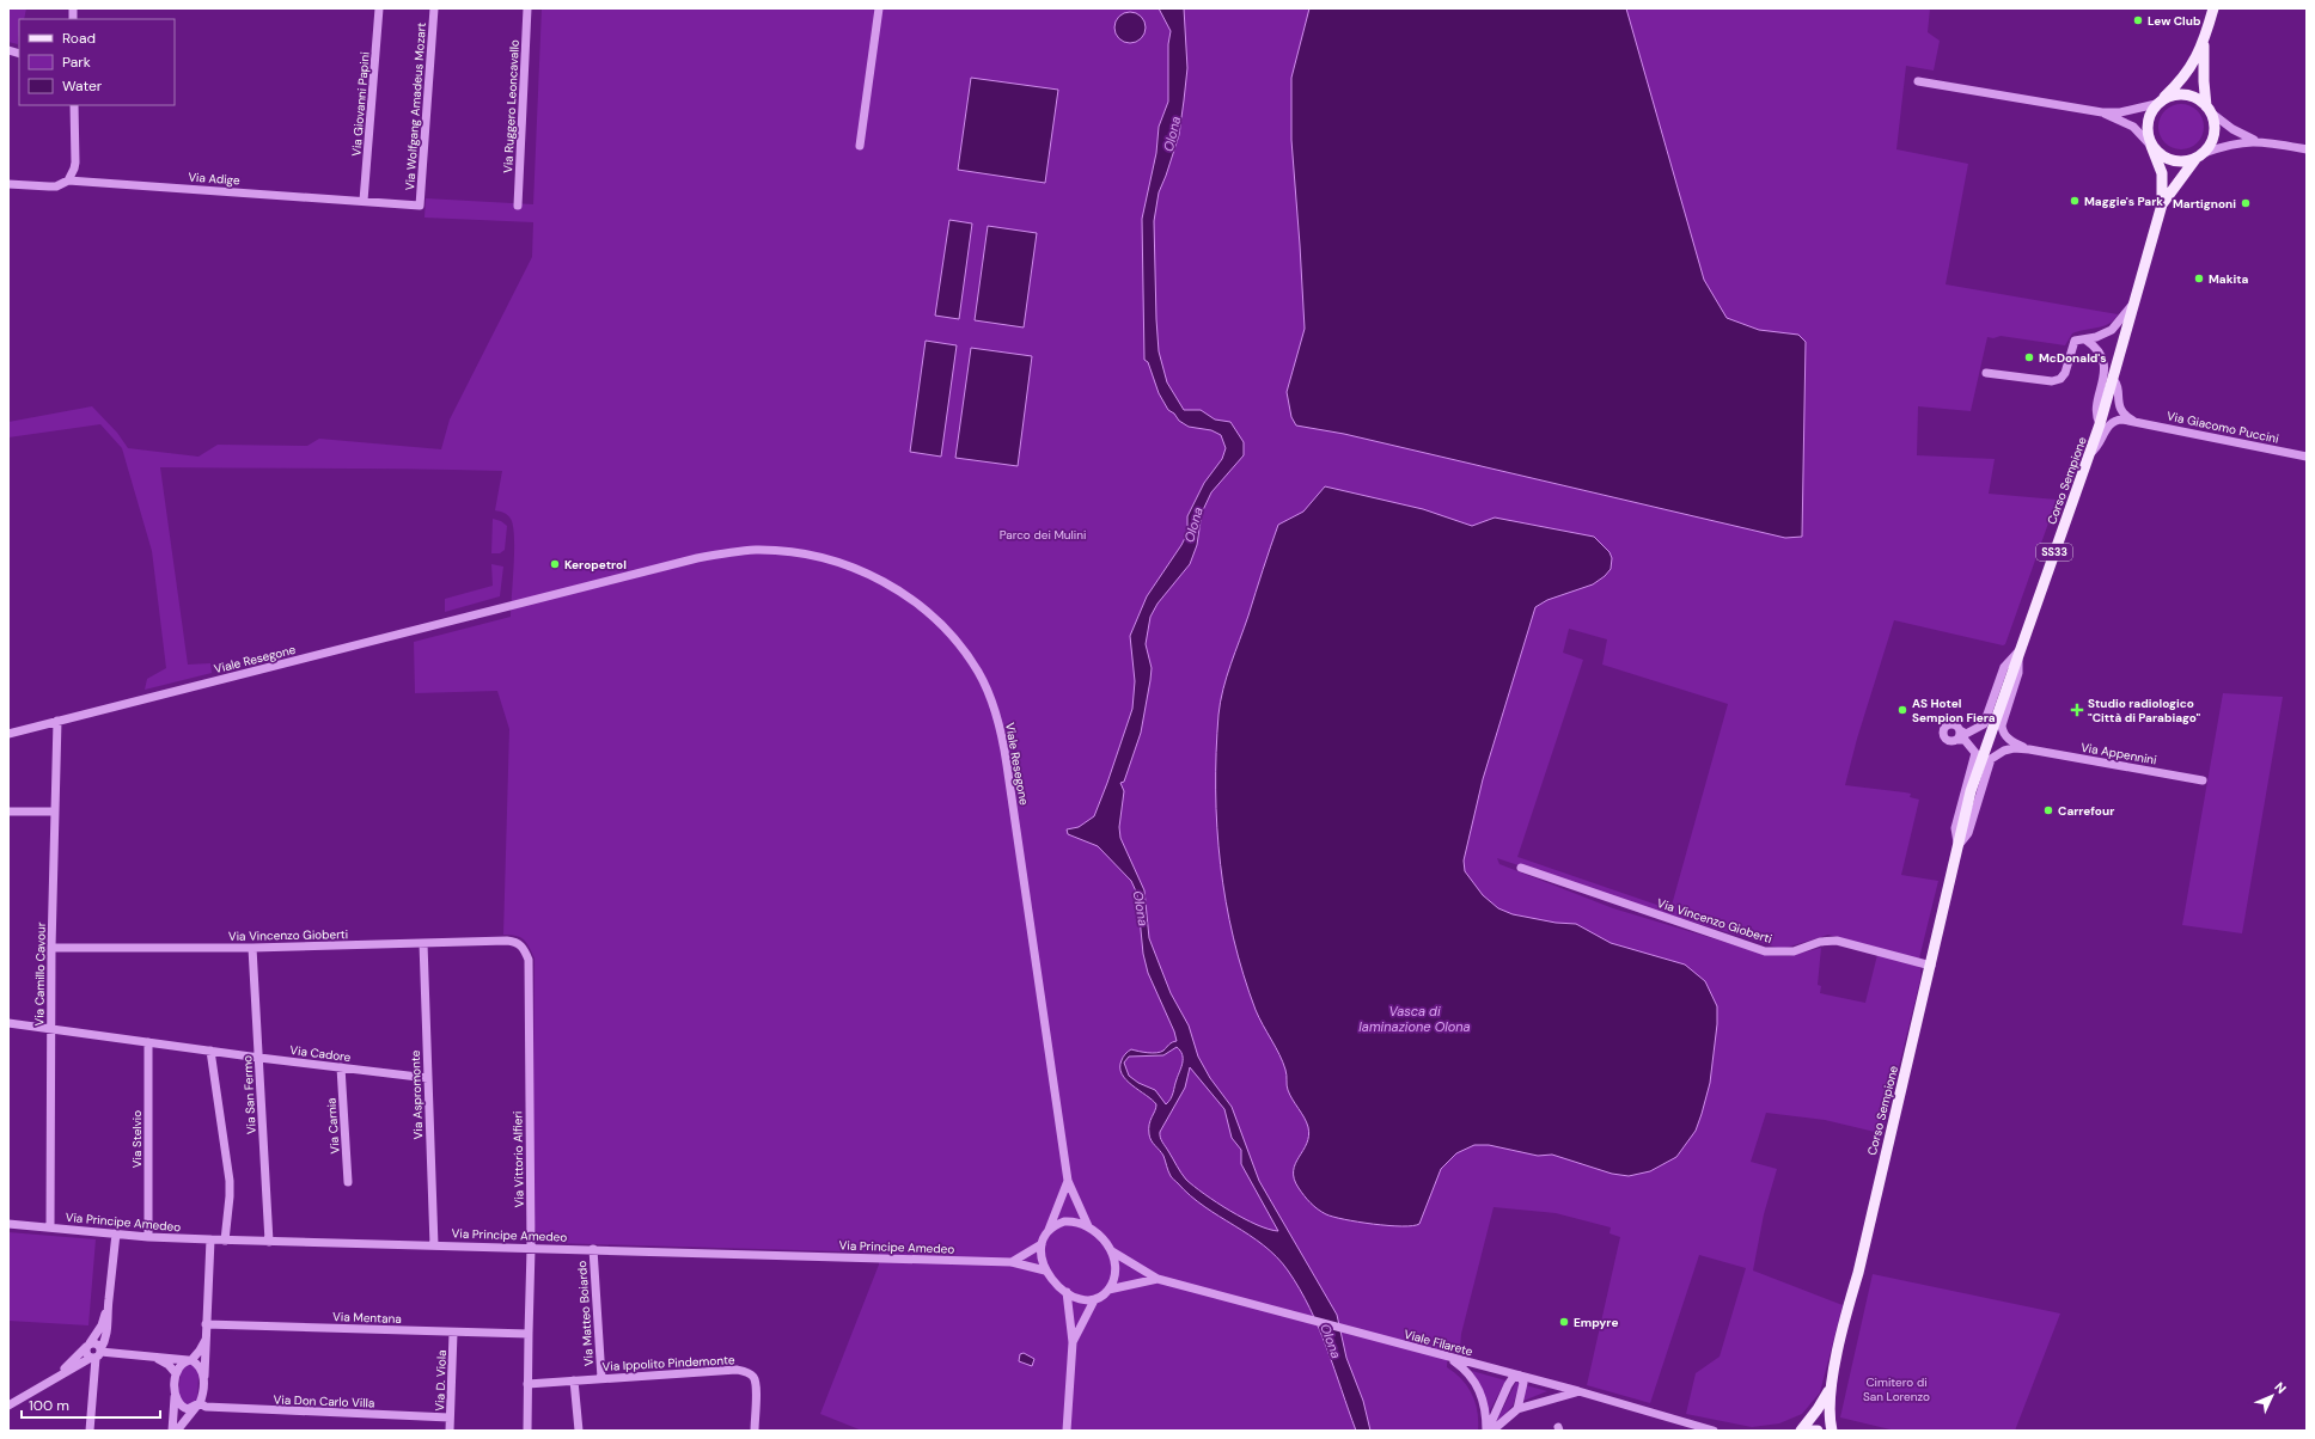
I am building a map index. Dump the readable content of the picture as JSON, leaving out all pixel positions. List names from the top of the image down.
{
  "streets": {
    "main road": ["Corso Sempione", "SS33"],
    "street": [
      "Via Giovanni Papini",
      "Via Wolfgang Amadeus Mozart",
      "Via Ruggero Leoncavallo",
      "Via Adige",
      "Via Giacomo Puccini",
      "Viale Resegone",
      "Via Appennini",
      "Via Vincenzo Gioberti",
      "Via Camillo Cavour",
      "Via Cadore",
      "Via San Fermo",
      "Via Aspromonte",
      "Via Carnia",
      "Via Stelvio",
      "Via Vittorio Alfieri",
      "Via Principe Amedeo",
      "Via Matteo Boiardo",
      "Via Mentana",
      "Viale Filarete",
      "Via Ippolito Pindemonte",
      "Via D. Viola",
      "Via Don Carlo Villa"
    ]
  },
  "crossings": [
    ["Via Giovanni Papini", "Via Adige"],
    ["Via Wolfgang Amadeus Mozart", "Via Adige"],
    ["Via Giacomo Puccini", "Corso Sempione"],
    ["Corso Sempione", "SS33"],
    ["Corso Sempione", "Via Appennini"],
    ["Corso Sempione", "Via Vincenzo Gioberti"],
    ["Viale Resegone", "Via Camillo Cavour"],
    ["Viale Resegone", "Via Principe Amedeo"],
    ["Viale Resegone", "Viale Filarete"],
    ["Via Vincenzo Gioberti", "Via Camillo Cavour"],
    ["Via Vincenzo Gioberti", "Via San Fermo"],
    ["Via Vincenzo Gioberti", "Via Aspromonte"],
    ["Via Vincenzo Gioberti", "Via Vittorio Alfieri"],
    ["Via Camillo Cavour", "Via Cadore"],
    ["Via Camillo Cavour", "Via Principe Amedeo"],
    ["Via Cadore", "Via San Fermo"],
    ["Via Cadore", "Via Aspromonte"],
    ["Via Cadore", "Via Carnia"],
    ["Via Cadore", "Via Stelvio"],
    ["Via San Fermo", "Via Principe Amedeo"],
    ["Via Aspromonte", "Via Principe Amedeo"],
    ["Via Stelvio", "Via Principe Amedeo"],
    ["Via Vittorio Alfieri", "Via Principe Amedeo"],
    ["Via Vittorio Alfieri", "Via Mentana"],
    ["Via Vittorio Alfieri", "Via Ippolito Pindemonte"],
    ["Via Principe Amedeo", "Via Matteo Boiardo"],
    ["Via Principe Amedeo", "Viale Filarete"],
    ["Via Matteo Boiardo", "Via Ippolito Pindemonte"],
    ["Via Mentana", "Via D. Viola"],
    ["Via D. Viola", "Via Don Carlo Villa"]
  ],
  "water": ["Olona", "Vasca di laminazione Olona"],
  "parks": ["Parco dei Mulini", "Cimitero di San Lorenzo"],
  "places": {
    "other": [
      "Lew Club",
      "Maggie's Park",
      "Martignoni",
      "Makita",
      "McDonald's",
      "Keropetrol",
      "AS Hotel Sempion Fiera",
      "Carrefour",
      "Empyre"
    ],
    "health": ["Studio radiologico \"Città di Parabiago\""]
  },
  "legend": ["Road", "Park", "Water"],
  "scale_bar": "100 m",
  "north": "top right"
}
